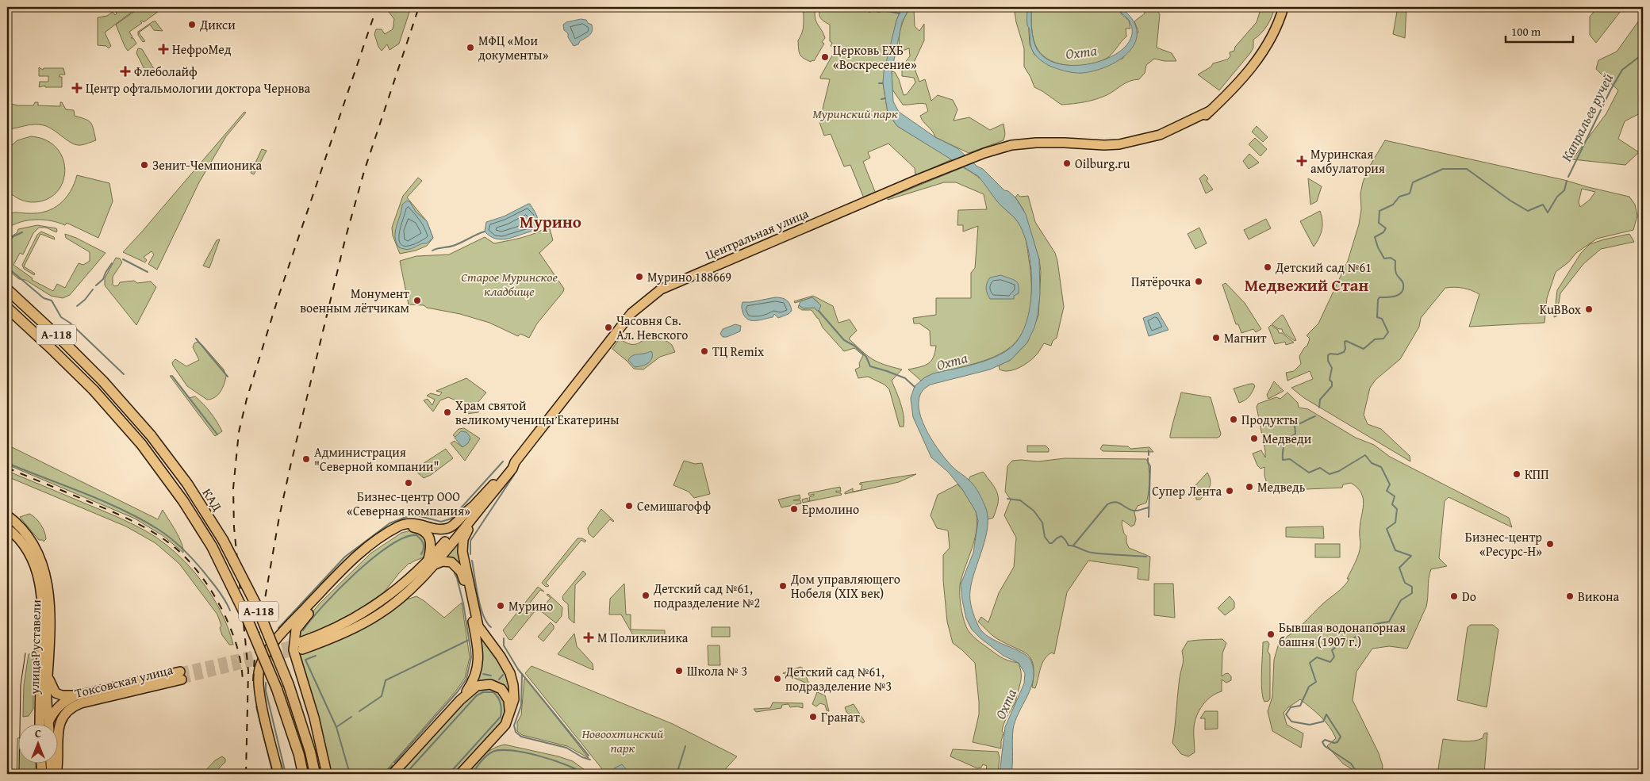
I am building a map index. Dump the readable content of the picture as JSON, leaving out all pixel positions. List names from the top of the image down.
{
  "streets": {
    "highway": ["А-118", "КАД"],
    "main road": ["Центральная улица", "улица Руставели", "Токсовская улица"]
  },
  "crossings": [
    ["улица Руставели", "Токсовская улица"]
  ],
  "districts": ["Мурино", "Медвежий Стан"],
  "water": ["Охта", "Капральев ручей"],
  "parks": ["Муринский парк", "Старое Муринское кладбище", "Новоохтинский парк"],
  "places": {
    "other": [
      "Дикси",
      "МФЦ «Мои документы»",
      "Церковь ЕХБ «Воскресение»",
      "Oilburg.ru",
      "Зенит-Чемпионика",
      "Детский сад №61",
      "Мурино 188669",
      "Пятёрочка",
      "Монумент военным лётчикам",
      "KuBBox",
      "Часовня Св. Ал. Невского",
      "Магнит",
      "ТЦ Remix",
      "Храм святой великомученицы Екатерины",
      "Продукты",
      "Медведи",
      "Администрация \"Северной компании\"",
      "КПП",
      "Бизнес-центр ООО «Северная компания»",
      "Медведь",
      "Супер Лента",
      "Семишагофф",
      "Ермолино",
      "Бизнес-центр «Ресурс-Н»",
      "Дом управляющего Нобеля (XIX век)",
      "Детский сад №61, подразделение №2",
      "Do",
      "Викона",
      "Мурино",
      "Бывшая водонапорная башня (1907 г.)",
      "Школа № 3",
      "Детский сад №61, подразделение №3",
      "Гранат"
    ],
    "health": [
      "НефроМед",
      "Флеболайф",
      "Центр офтальмологии доктора Чернова",
      "Муринская амбулатория",
      "М Поликлиника"
    ]
  },
  "scale_bar": "100 m",
  "north": "top"
}
